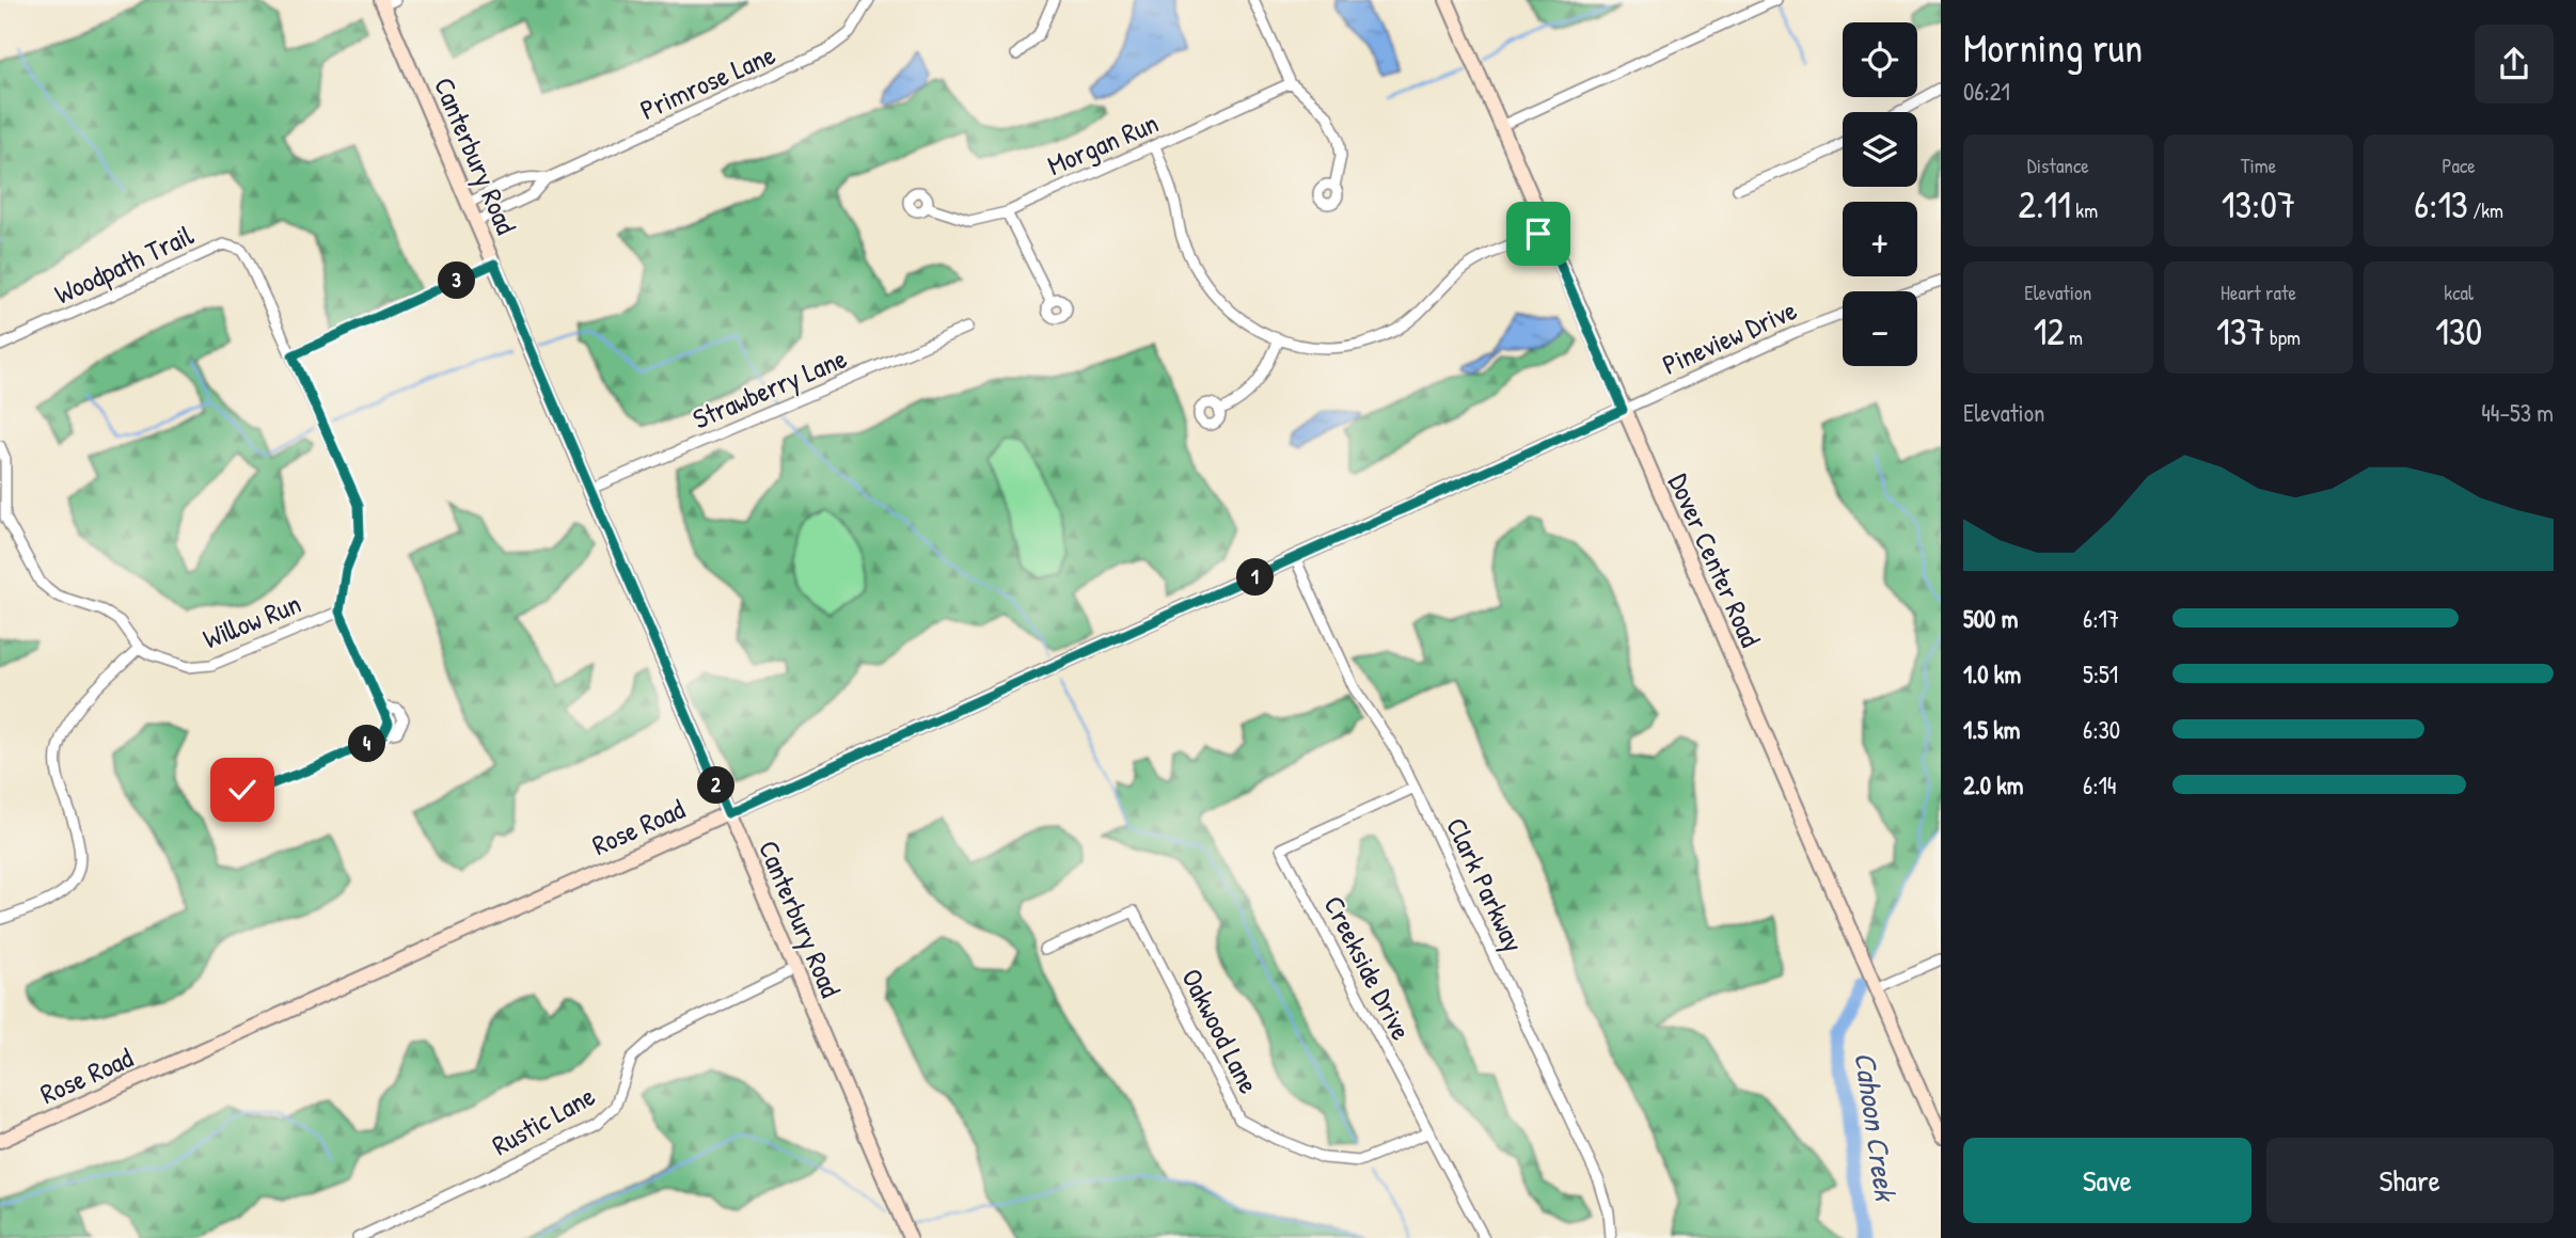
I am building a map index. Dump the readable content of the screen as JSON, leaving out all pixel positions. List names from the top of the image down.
{
  "streets": {
    "street": [
      "Primrose Lane",
      "Morgan Run",
      "Canterbury Road",
      "Woodpath Trail",
      "Pineview Drive",
      "Strawberry Lane",
      "Dover Center Road",
      "Willow Run",
      "Rose Road",
      "Clark Parkway",
      "Creekside Drive",
      "Oakwood Lane",
      "Rustic Lane"
    ]
  },
  "crossings": [
    ["Primrose Lane", "Canterbury Road"],
    ["Canterbury Road", "Strawberry Lane"],
    ["Canterbury Road", "Rose Road"],
    ["Canterbury Road", "Rustic Lane"],
    ["Woodpath Trail", "Willow Run"],
    ["Pineview Drive", "Dover Center Road"],
    ["Pineview Drive", "Rose Road"],
    ["Dover Center Road", "Rose Road"],
    ["Rose Road", "Clark Parkway"],
    ["Clark Parkway", "Creekside Drive"],
    ["Creekside Drive", "Oakwood Lane"]
  ],
  "water": ["Cahoon Creek"],
  "page": {
    "heading": ["Morning run", "06:21"],
    "map_buttons": ["+", "−"],
    "stats": [
      ["Distance", "2.11 km"],
      ["Time", "13:07"],
      ["Pace", "6:13 /km"],
      ["Elevation", "12 m"],
      ["Heart rate", "137 bpm"],
      ["kcal", "130"]
    ],
    "pins": [
      "3",
      "1",
      "4",
      "2"
    ],
    "chart": ["Elevation", "44–53 m"],
    "list": [
      {
        "name": "500 m",
        "note": "6:17"
      },
      {
        "name": "1.0 km",
        "note": "5:51"
      },
      {
        "name": "1.5 km",
        "note": "6:30"
      },
      {
        "name": "2.0 km",
        "note": "6:14"
      }
    ],
    "buttons": ["Save", "Share"]
  }
}
